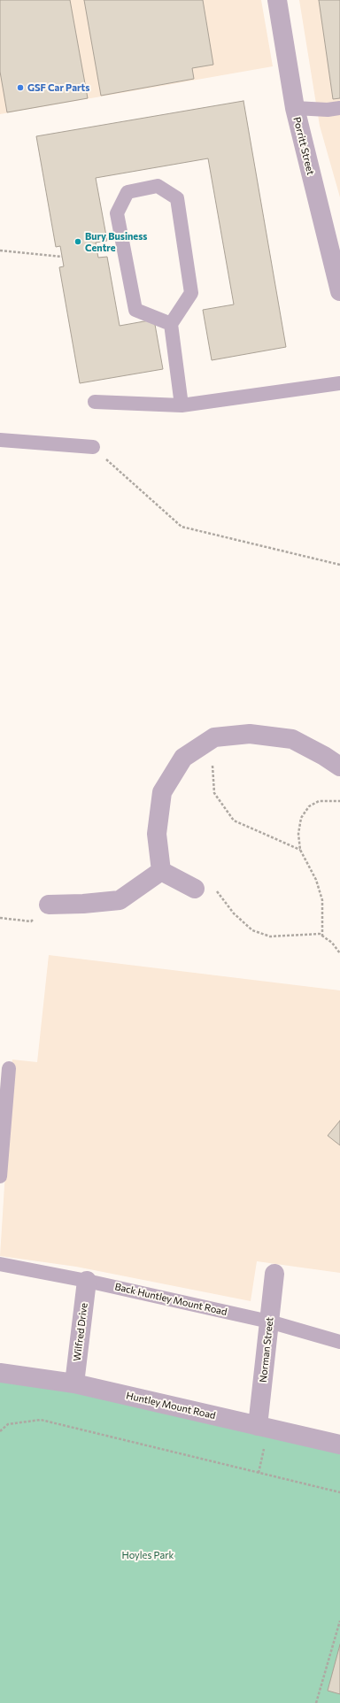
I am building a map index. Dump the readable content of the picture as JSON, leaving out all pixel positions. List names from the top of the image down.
{
  "streets": {
    "street": [
      "Porritt Street",
      "Wilfred Drive",
      "Norman Street",
      "Huntley Mount Road"
    ],
    "lane": ["Back Huntley Mount Road"]
  },
  "crossings": [
    ["Back Huntley Mount Road", "Wilfred Drive"],
    ["Back Huntley Mount Road", "Norman Street"],
    ["Wilfred Drive", "Huntley Mount Road"],
    ["Norman Street", "Huntley Mount Road"]
  ],
  "parks": ["Hoyles Park"],
  "places": ["GSF Car Parts", "Bury Business Centre"]
}
